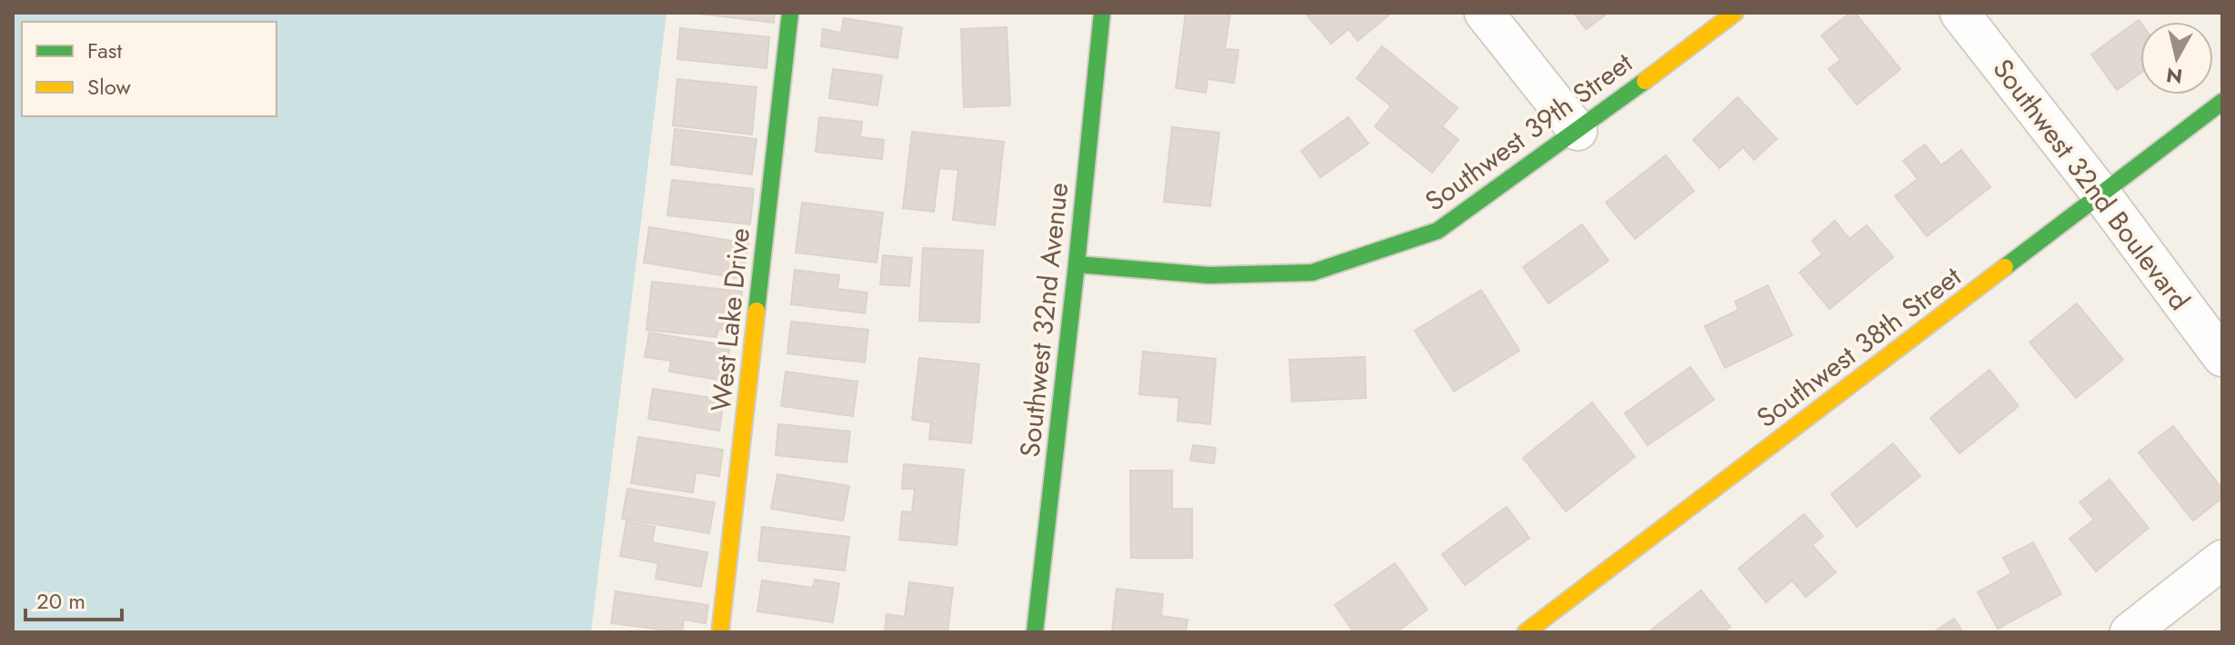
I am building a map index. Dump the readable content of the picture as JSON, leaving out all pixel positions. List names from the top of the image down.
{
  "streets": {
    "street": [
      "Southwest 39th Street",
      "Southwest 32nd Boulevard",
      "West Lake Drive",
      "Southwest 32nd Avenue",
      "Southwest 38th Street"
    ]
  },
  "crossings": [
    ["Southwest 39th Street", "Southwest 32nd Avenue"],
    ["Southwest 32nd Boulevard", "Southwest 38th Street"]
  ],
  "legend": ["Fast", "Slow"],
  "scale_bar": "20 m",
  "north": "bottom"
}
